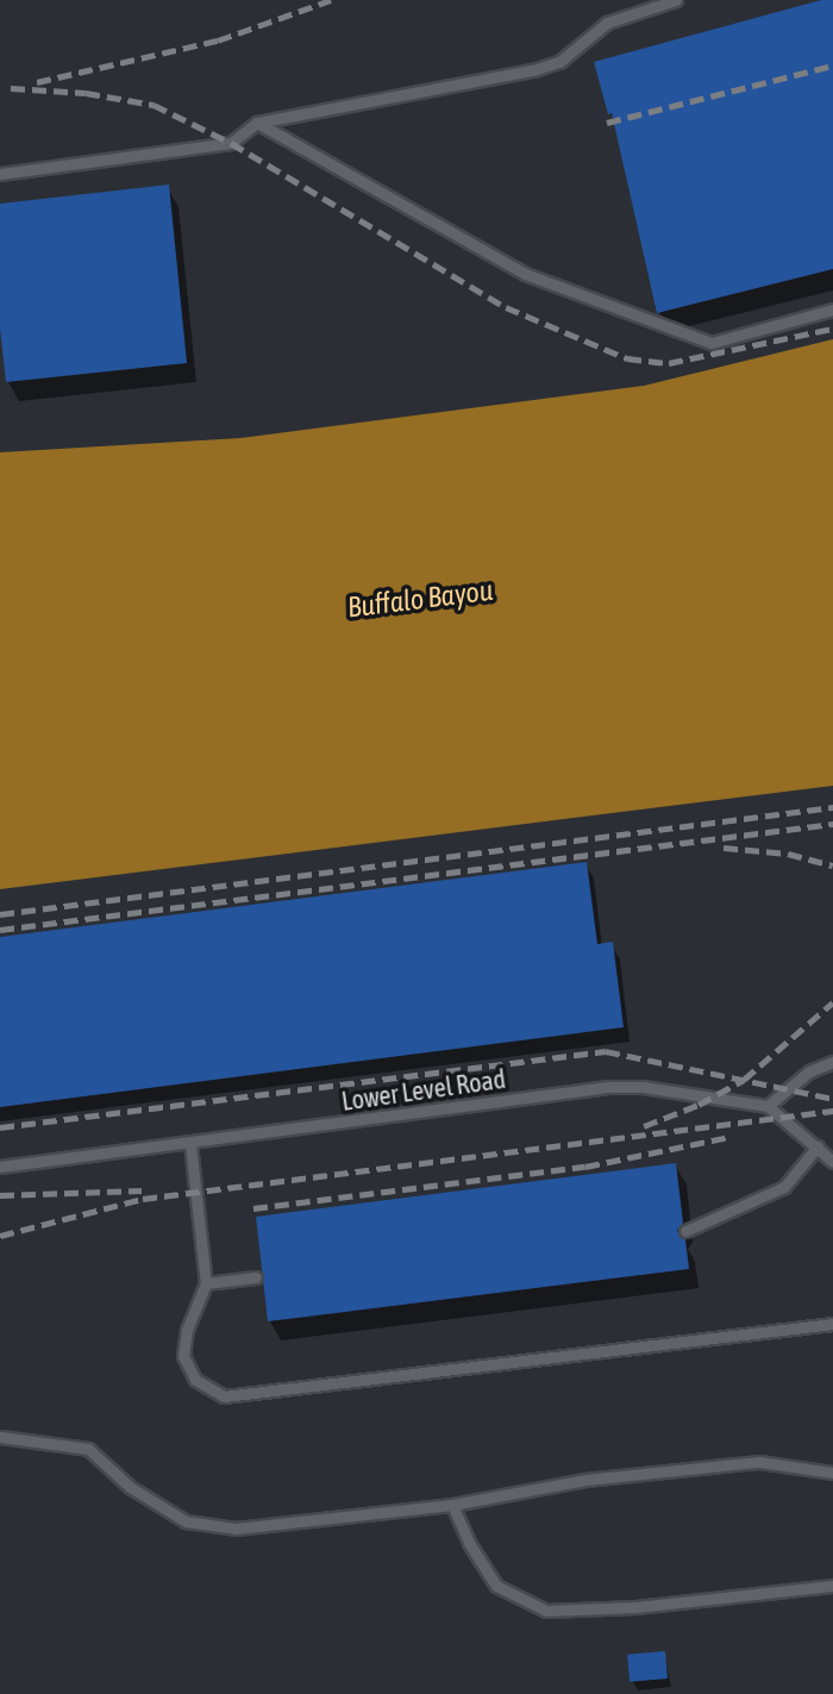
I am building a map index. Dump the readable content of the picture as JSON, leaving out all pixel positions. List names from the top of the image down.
{
  "streets": {
    "lane": ["Lower Level Road"]
  },
  "water": ["Buffalo Bayou"]
}
